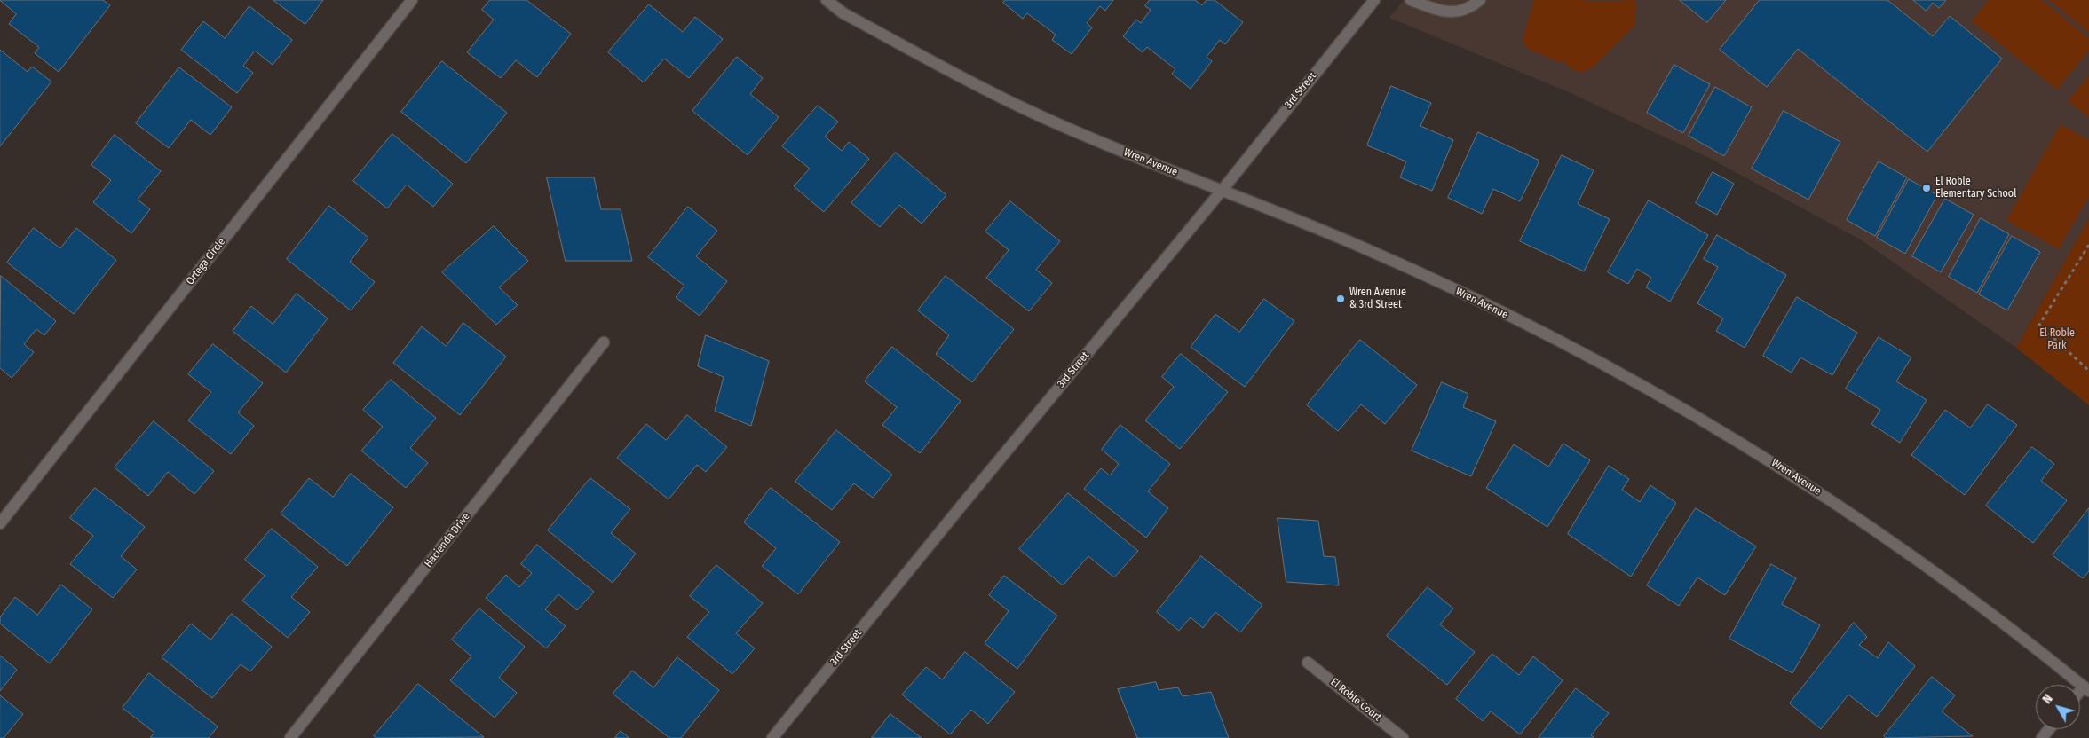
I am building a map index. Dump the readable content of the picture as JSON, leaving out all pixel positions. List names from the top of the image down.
{
  "streets": {
    "street": [
      "3rd Street",
      "Wren Avenue",
      "Ortega Circle",
      "Hacienda Drive",
      "El Roble Court"
    ]
  },
  "crossings": [
    ["3rd Street", "Wren Avenue"]
  ],
  "parks": ["El Roble Park"],
  "places": ["El Roble Elementary School", "Wren Avenue & 3rd Street"],
  "north": "top left"
}
